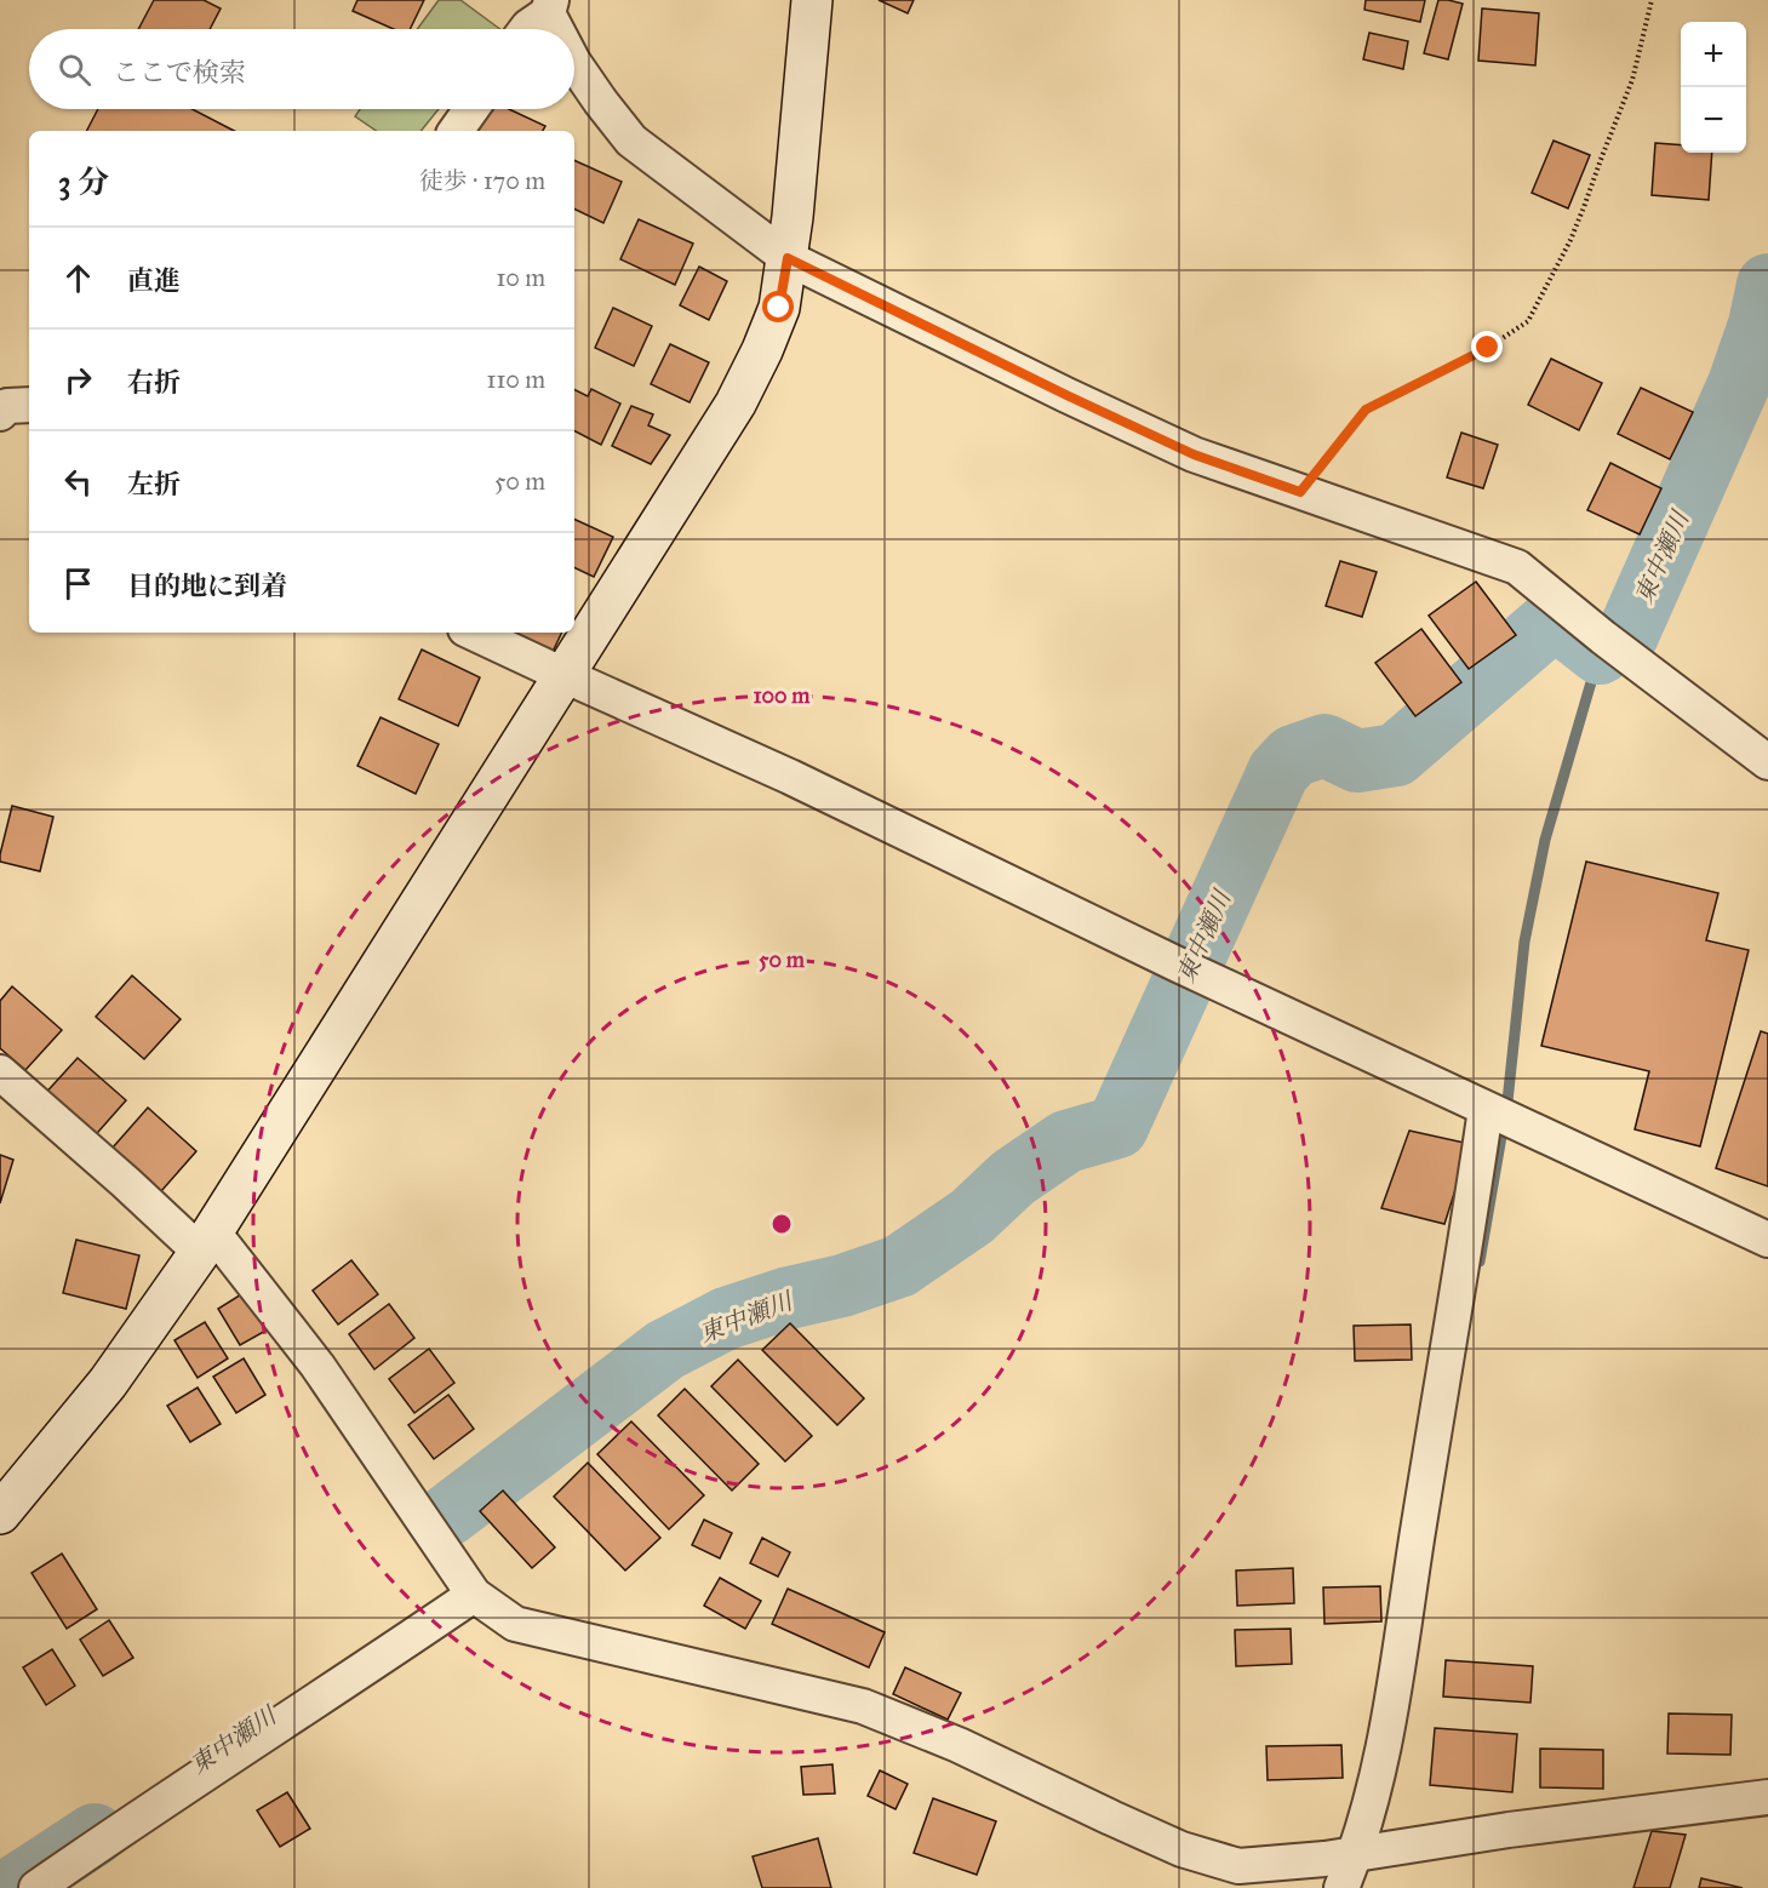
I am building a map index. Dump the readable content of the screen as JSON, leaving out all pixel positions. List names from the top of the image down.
{
  "water": ["東中瀬川"],
  "page": {
    "map_buttons": ["+", "−"],
    "search": "ここで検索",
    "heading": ["3 分", "徒歩 · 170 m"],
    "list": [
      ["直進", "10 m"],
      ["右折", "110 m"],
      ["左折", "50 m"],
      "目的地に到着"
    ]
  },
  "rings": ["100 m", "50 m"]
}
